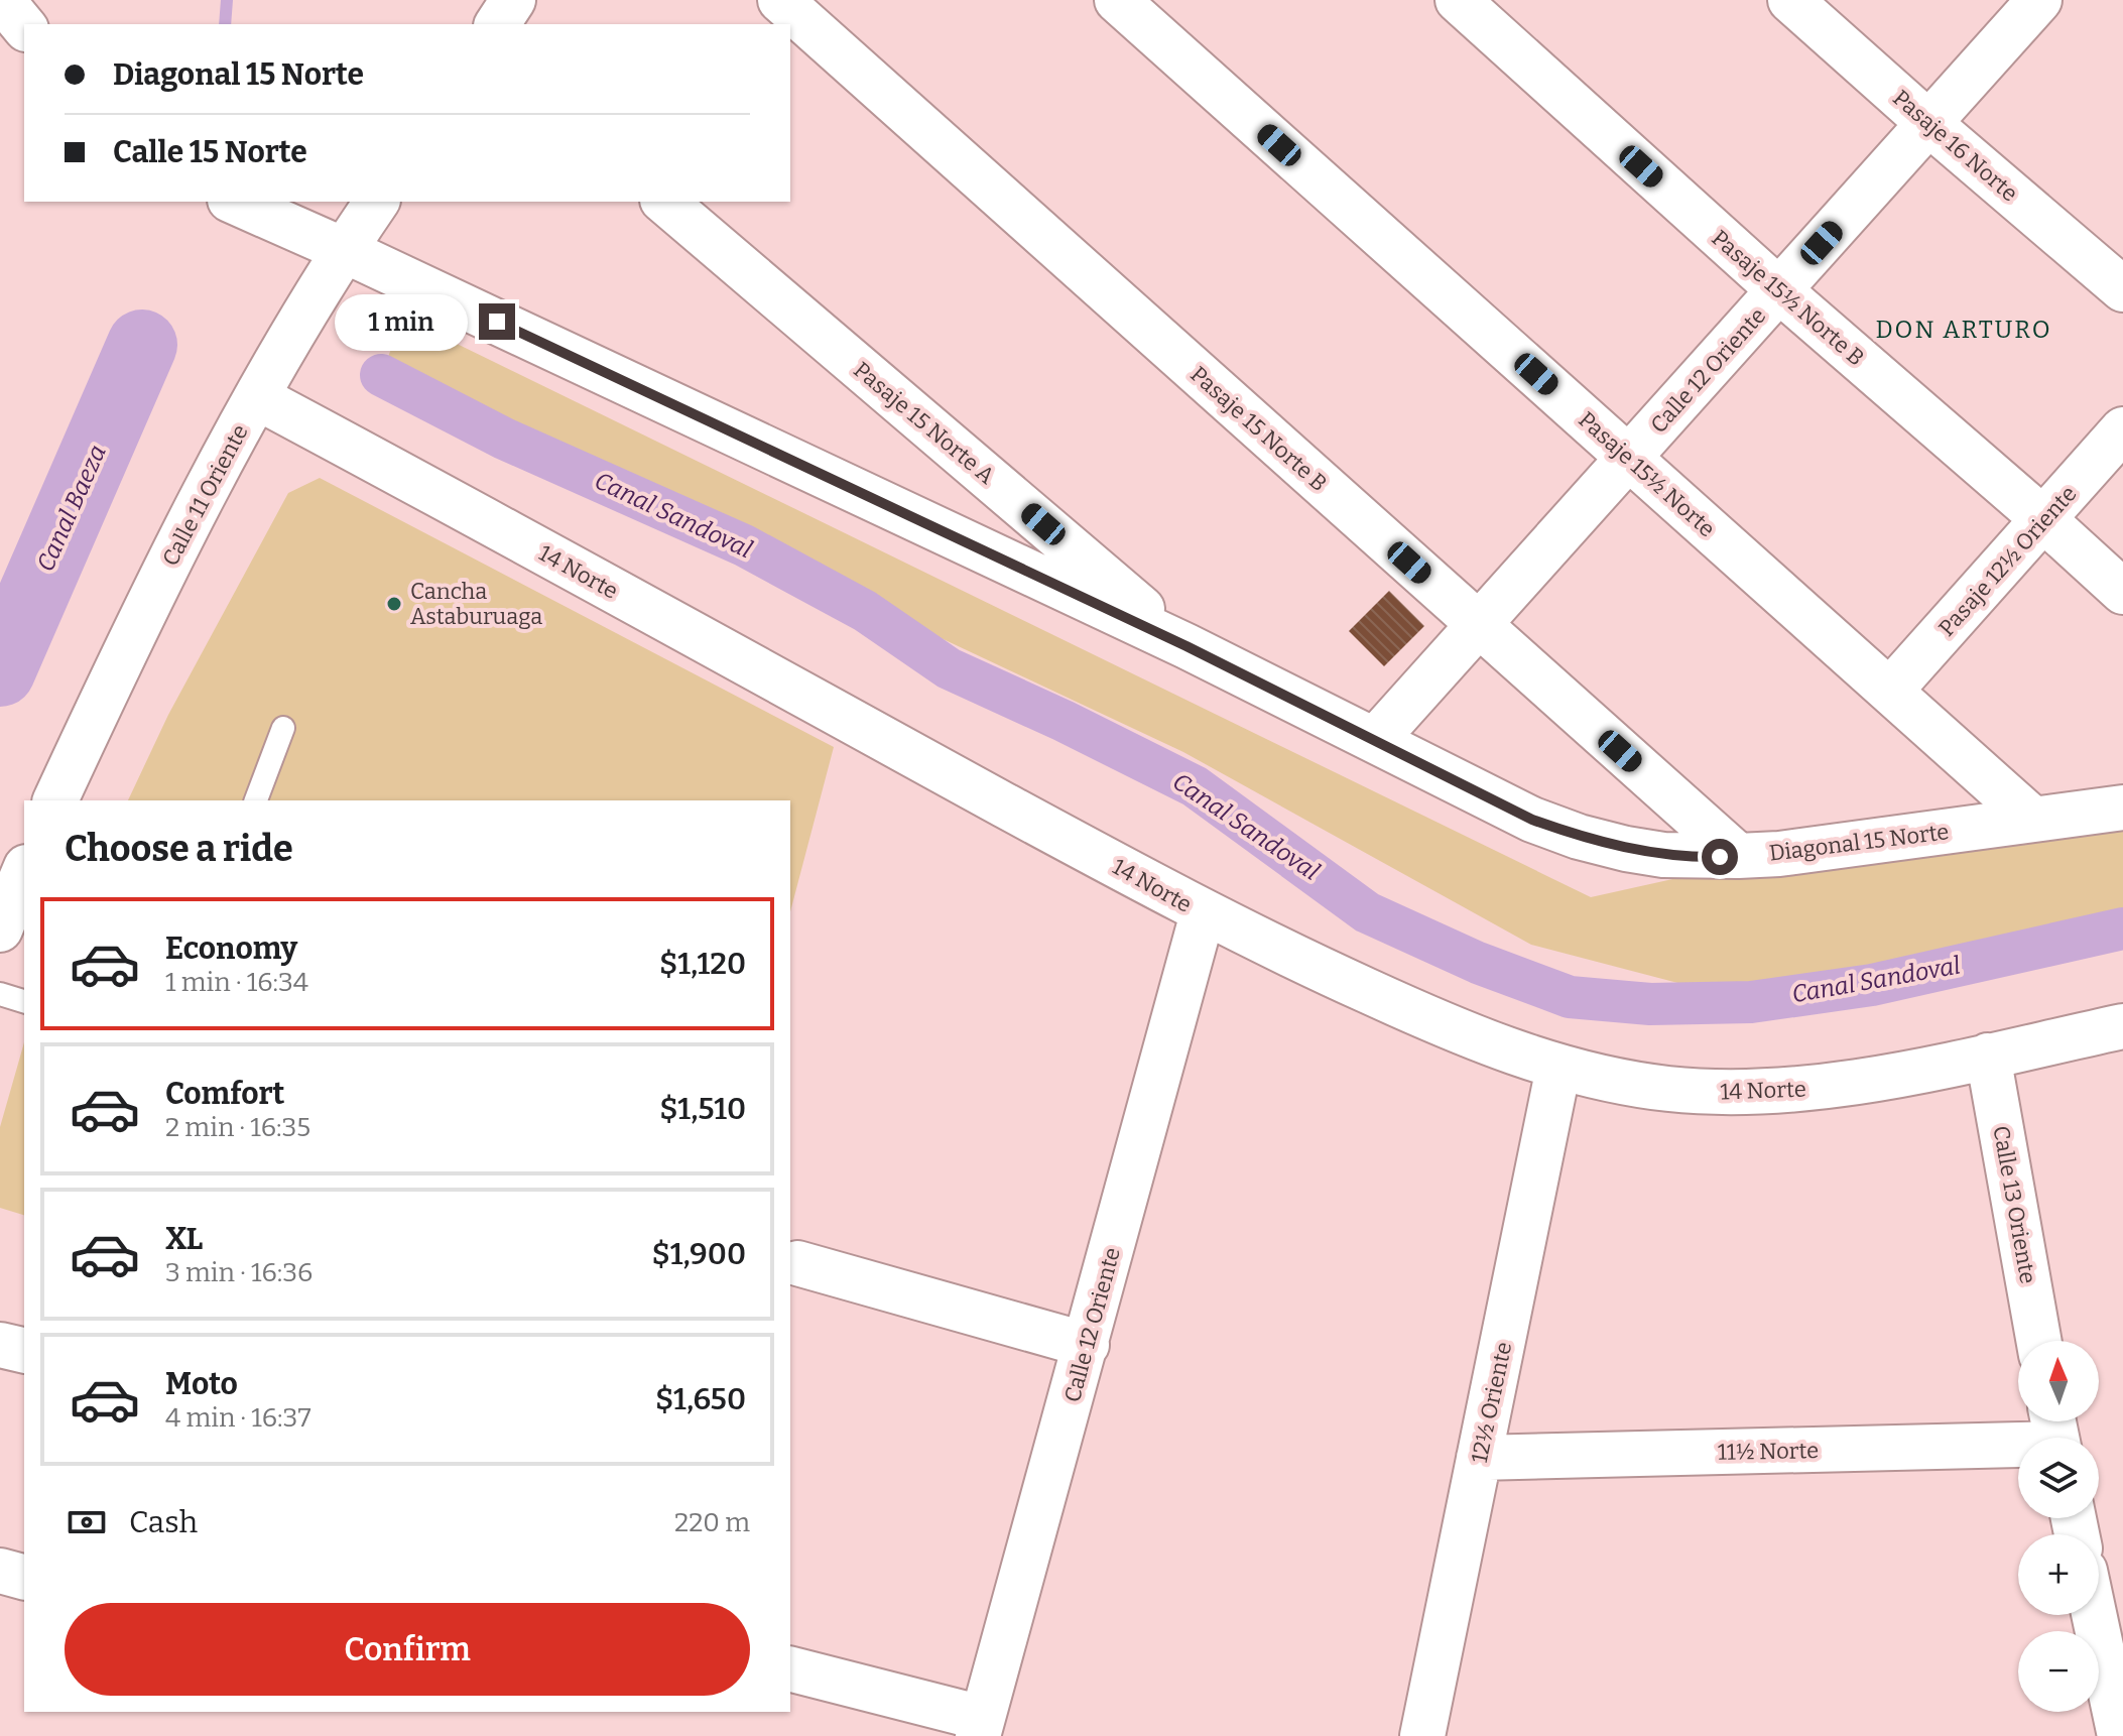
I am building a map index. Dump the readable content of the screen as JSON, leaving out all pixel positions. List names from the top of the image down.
{
  "streets": {
    "street": [
      "Pasaje 16 Norte",
      "Pasaje 15½ Norte B",
      "Calle 12 Oriente",
      "Pasaje 15 Norte A",
      "Pasaje 15 Norte B",
      "Pasaje 15½ Norte",
      "Calle 11 Oriente",
      "Pasaje 12½ Oriente",
      "14 Norte",
      "Diagonal 15 Norte",
      "Calle 13 Oriente",
      "12½ Oriente",
      "11½ Norte"
    ]
  },
  "crossings": [
    ["Pasaje 16 Norte", "Calle 12 Oriente"],
    ["Pasaje 15½ Norte B", "Calle 12 Oriente"],
    ["Pasaje 15½ Norte B", "Pasaje 12½ Oriente"],
    ["Calle 12 Oriente", "Pasaje 15 Norte B"],
    ["Calle 12 Oriente", "Pasaje 15½ Norte"],
    ["Calle 12 Oriente", "14 Norte"],
    ["Calle 12 Oriente", "Diagonal 15 Norte"],
    ["Pasaje 15 Norte A", "Diagonal 15 Norte"],
    ["Pasaje 15 Norte B", "Diagonal 15 Norte"],
    ["Pasaje 15½ Norte", "Pasaje 12½ Oriente"],
    ["Pasaje 15½ Norte", "Diagonal 15 Norte"],
    ["Calle 11 Oriente", "14 Norte"],
    ["14 Norte", "Calle 13 Oriente"],
    ["14 Norte", "12½ Oriente"],
    ["12½ Oriente", "11½ Norte"]
  ],
  "districts": ["DON ARTURO"],
  "water": ["Canal Baeza", "Canal Sandoval"],
  "places": ["Cancha Astaburuaga"],
  "north": "top",
  "page": {
    "banner": ["Diagonal 15 Norte", "Calle 15 Norte"],
    "bubble": "1 min",
    "heading": "Choose a ride",
    "list": [
      {
        "name": "Economy",
        "note": "1 min · 16:34",
        "value": "$1,120"
      },
      {
        "name": "Comfort",
        "note": "2 min · 16:35",
        "value": "$1,510"
      },
      {
        "name": "XL",
        "note": "3 min · 16:36",
        "value": "$1,900"
      },
      {
        "name": "Moto",
        "note": "4 min · 16:37",
        "value": "$1,650"
      }
    ],
    "map_buttons": ["+", "−"],
    "pay": ["Cash", "220 m"],
    "buttons": "Confirm"
  }
}
